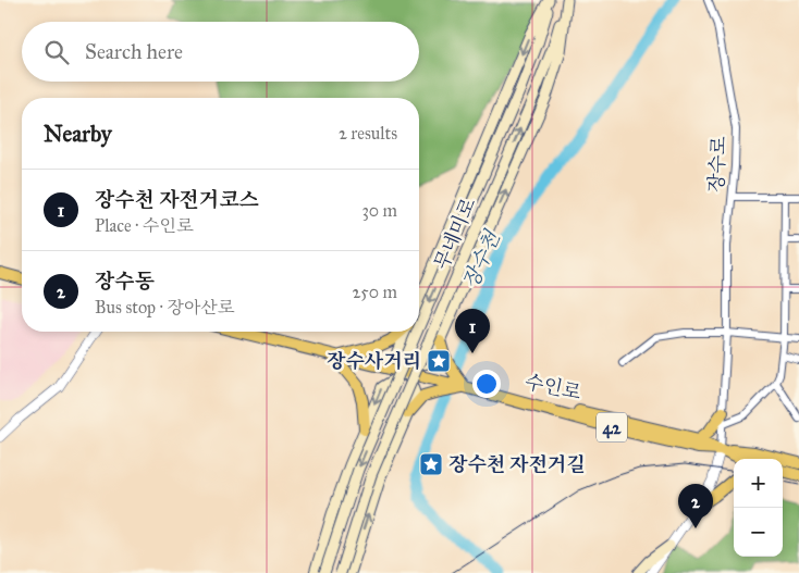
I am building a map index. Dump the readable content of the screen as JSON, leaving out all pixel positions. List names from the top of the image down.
{
  "streets": {
    "main road": ["무네미로", "수인로", "42"],
    "street": ["장수로"]
  },
  "crossings": [
    ["장수로", "수인로"],
    ["수인로", "42"]
  ],
  "water": ["장수천"],
  "places": {
    "place": ["장수사거리", "장수천 자전거길"]
  },
  "page": {
    "search": "Search here",
    "heading": ["Nearby", "2 results"],
    "list": [
      {
        "mark": "1",
        "name": "장수천 자전거코스",
        "note": "Place · 수인로",
        "value": "30 m"
      },
      {
        "mark": "2",
        "name": "장수동",
        "note": "Bus stop · 장아산로",
        "value": "250 m"
      }
    ],
    "pins": ["1", "2"],
    "map_buttons": ["+", "−"]
  }
}
